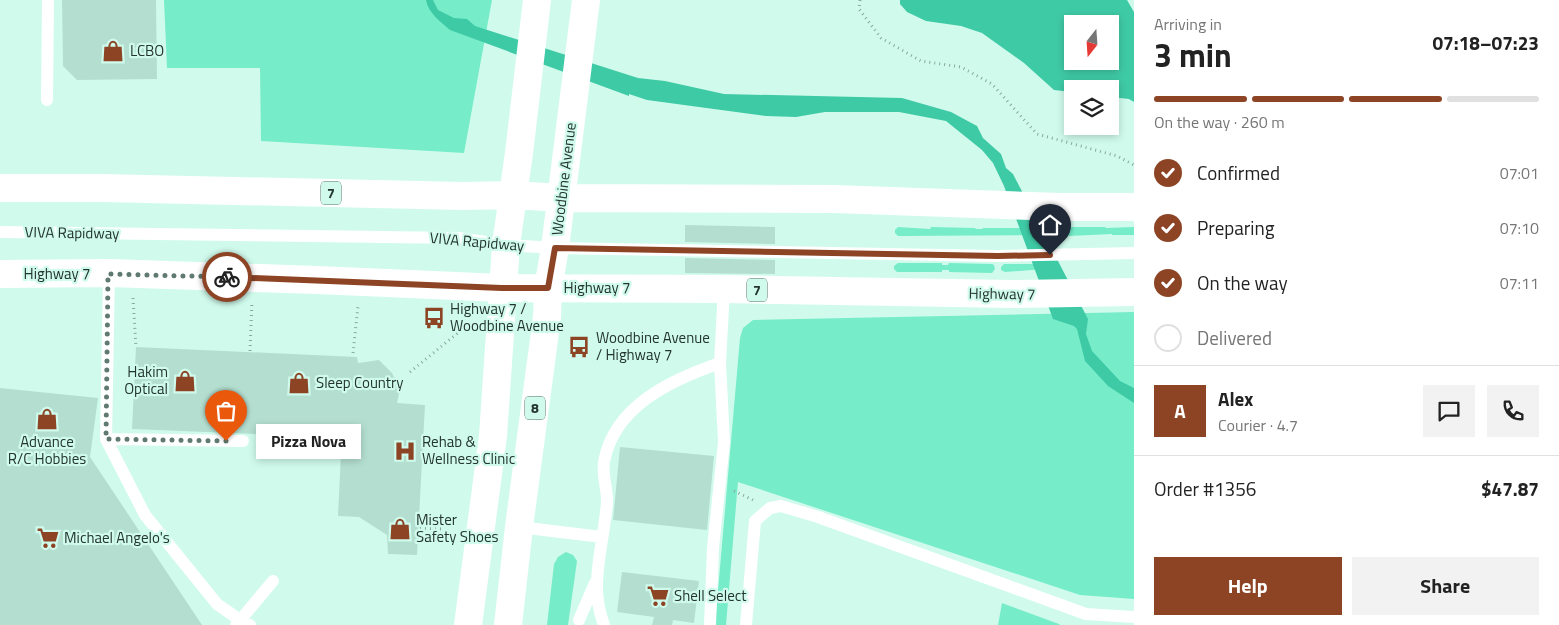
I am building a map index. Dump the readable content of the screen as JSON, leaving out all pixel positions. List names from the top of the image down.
{
  "streets": {
    "main road": [
      "Woodbine Avenue",
      "7",
      "Highway 7",
      "8"
    ],
    "lane": ["VIVA Rapidway"]
  },
  "crossings": [
    ["Woodbine Avenue", "7"],
    ["Woodbine Avenue", "VIVA Rapidway"],
    ["Woodbine Avenue", "Highway 7"]
  ],
  "places": {
    "shop": [
      "LCBO",
      "Hakim Optical",
      "Sleep Country",
      "Advance R/C Hobbies",
      "Mister Safety Shoes"
    ],
    "bus stop": ["Highway 7 / Woodbine Avenue", "Woodbine Avenue / Highway 7"],
    "other": ["Pizza Nova"],
    "hospital": ["Rehab & Wellness Clinic"],
    "supermarket": ["Michael Angelo's", "Shell Select"]
  },
  "north": "bottom",
  "page": {
    "heading": ["3 min", "Arriving in", "07:18–07:23"],
    "panel": [
      "Alex",
      "Courier · 4.7",
      "Order #1356",
      "$47.87"
    ],
    "bar": "On the way · 260 m",
    "list": [
      ["Confirmed", "07:01"],
      ["Preparing", "07:10"],
      ["On the way", "07:11"],
      "Delivered"
    ],
    "round": "A",
    "bubble": "Pizza Nova",
    "buttons": ["Help", "Share"]
  }
}
